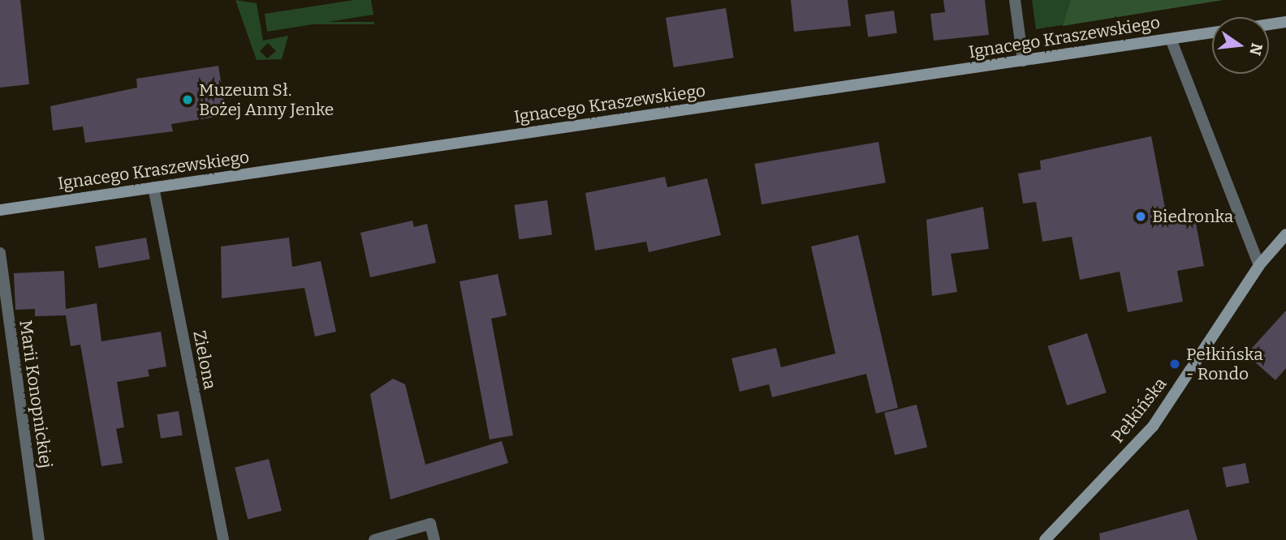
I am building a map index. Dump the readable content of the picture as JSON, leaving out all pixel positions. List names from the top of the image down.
{
  "streets": {
    "street": [
      "Ignacego Kraszewskiego",
      "Zielona",
      "Marii Konopnickiej",
      "Pełkińska"
    ]
  },
  "crossings": [
    ["Ignacego Kraszewskiego", "Zielona"]
  ],
  "places": ["Muzeum Sł. Bożej Anny Jenke", "Biedronka", "Pełkińska - Rondo"],
  "north": "right"
}
